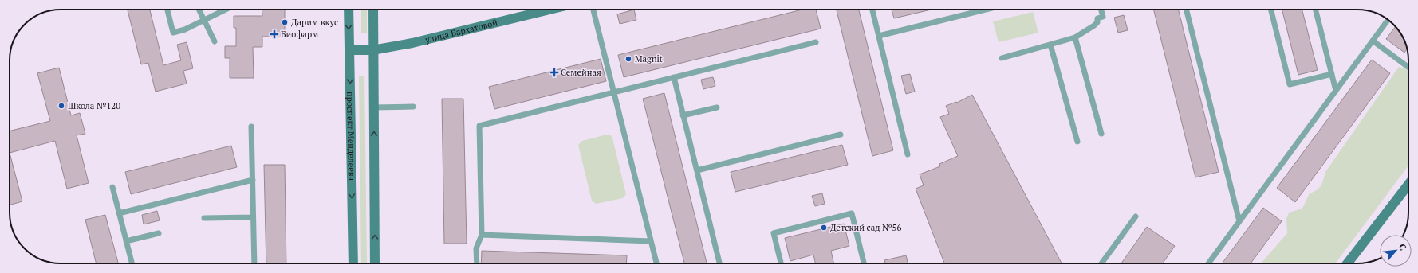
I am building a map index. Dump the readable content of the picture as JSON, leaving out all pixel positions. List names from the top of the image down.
{
  "streets": {
    "main road": ["улица Бархатовой", "проспект Менделеева"]
  },
  "crossings": [
    ["улица Бархатовой", "проспект Менделеева"]
  ],
  "places": {
    "other": [
      "Дарим вкус",
      "Magnit",
      "Школа №120",
      "Детский сад №56"
    ],
    "health": ["Биофарм", "Семейная"]
  },
  "north": "top right"
}
